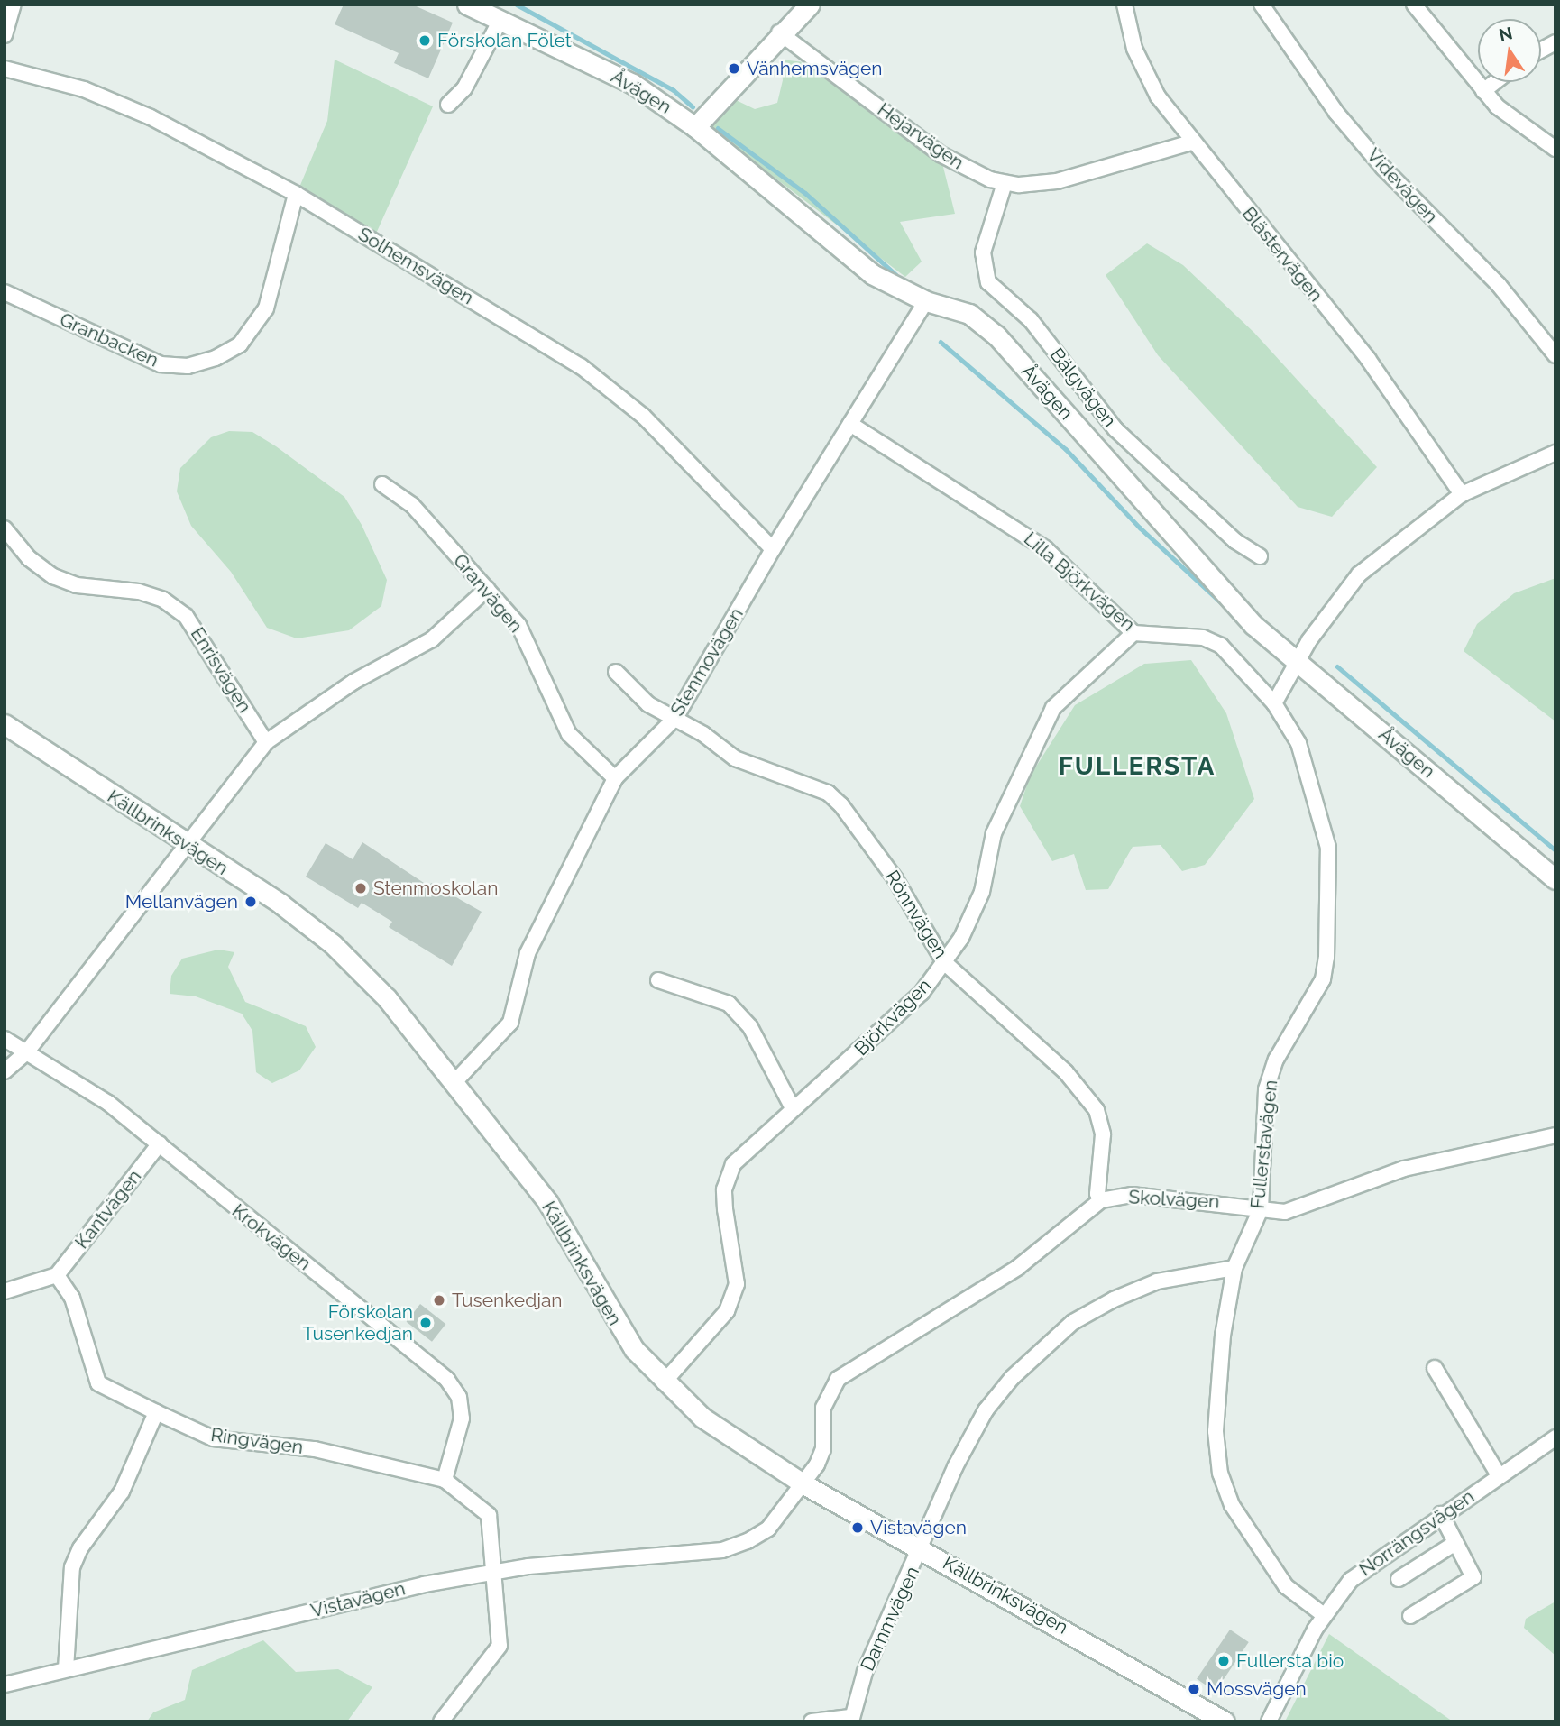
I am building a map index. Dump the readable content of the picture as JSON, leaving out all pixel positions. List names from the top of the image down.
{
  "streets": {
    "street": [
      "Åvägen",
      "Hejarvägen",
      "Videvägen",
      "Blästervägen",
      "Solhemsvägen",
      "Granbacken",
      "Bälgvägen",
      "Lilla Björkvägen",
      "Granvägen",
      "Stenmovägen",
      "Enrisvägen",
      "Källbrinksvägen",
      "Rönnvägen",
      "Björkvägen",
      "Fullerstavägen",
      "Skolvägen",
      "Kantvägen",
      "Krokvägen",
      "Ringvägen",
      "Norrängsvägen",
      "Vistavägen",
      "Dammvägen"
    ]
  },
  "crossings": [
    ["Åvägen", "Stenmovägen"],
    ["Hejarvägen", "Blästervägen"],
    ["Hejarvägen", "Bälgvägen"],
    ["Solhemsvägen", "Granbacken"],
    ["Solhemsvägen", "Stenmovägen"],
    ["Lilla Björkvägen", "Stenmovägen"],
    ["Lilla Björkvägen", "Björkvägen"],
    ["Lilla Björkvägen", "Fullerstavägen"],
    ["Granvägen", "Stenmovägen"],
    ["Stenmovägen", "Källbrinksvägen"],
    ["Stenmovägen", "Rönnvägen"],
    ["Källbrinksvägen", "Björkvägen"],
    ["Källbrinksvägen", "Skolvägen"],
    ["Källbrinksvägen", "Vistavägen"],
    ["Källbrinksvägen", "Dammvägen"],
    ["Rönnvägen", "Björkvägen"],
    ["Rönnvägen", "Skolvägen"],
    ["Fullerstavägen", "Skolvägen"],
    ["Fullerstavägen", "Norrängsvägen"],
    ["Fullerstavägen", "Dammvägen"],
    ["Skolvägen", "Vistavägen"],
    ["Kantvägen", "Krokvägen"],
    ["Kantvägen", "Ringvägen"],
    ["Krokvägen", "Ringvägen"],
    ["Ringvägen", "Vistavägen"]
  ],
  "districts": ["FULLERSTA"],
  "places": [
    "Förskolan Fölet",
    "Vänhemsvägen",
    "Stenmoskolan",
    "Mellanvägen",
    "Tusenkedjan",
    "Förskolan Tusenkedjan",
    "Vistavägen",
    "Fullersta bio",
    "Mossvägen"
  ],
  "north": "top"
}
